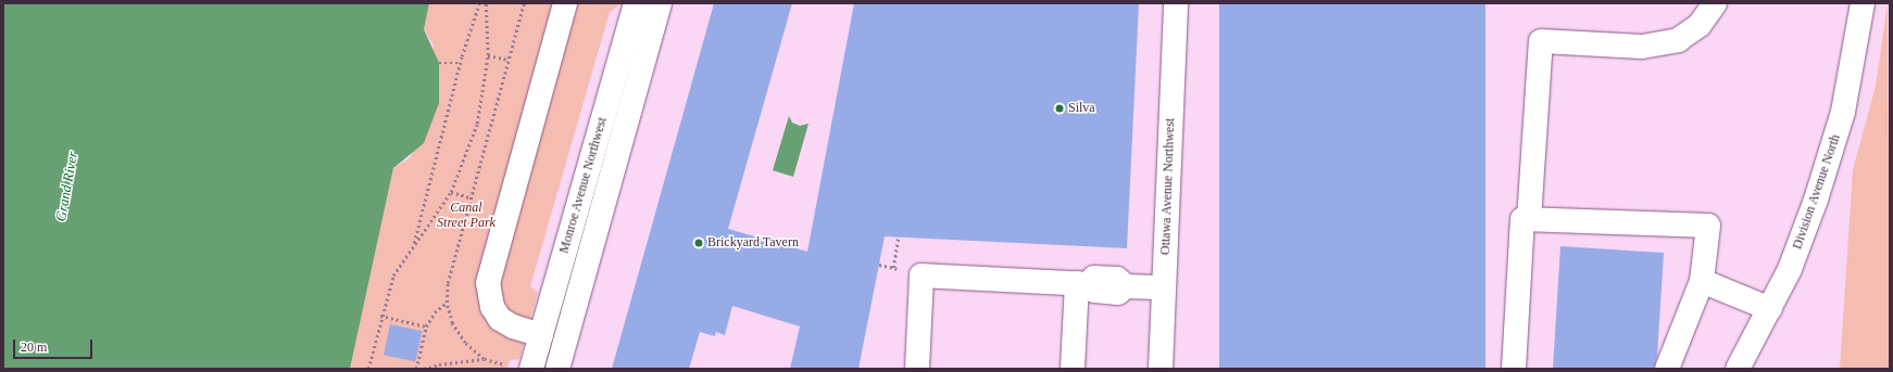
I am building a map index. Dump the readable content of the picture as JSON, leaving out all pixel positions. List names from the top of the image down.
{
  "streets": {
    "main road": ["Monroe Avenue Northwest", "Ottawa Avenue Northwest", "Division Avenue North"]
  },
  "water": ["Grand River"],
  "parks": ["Canal Street Park"],
  "places": ["Silva", "Brickyard Tavern"],
  "scale_bar": "20 m"
}
